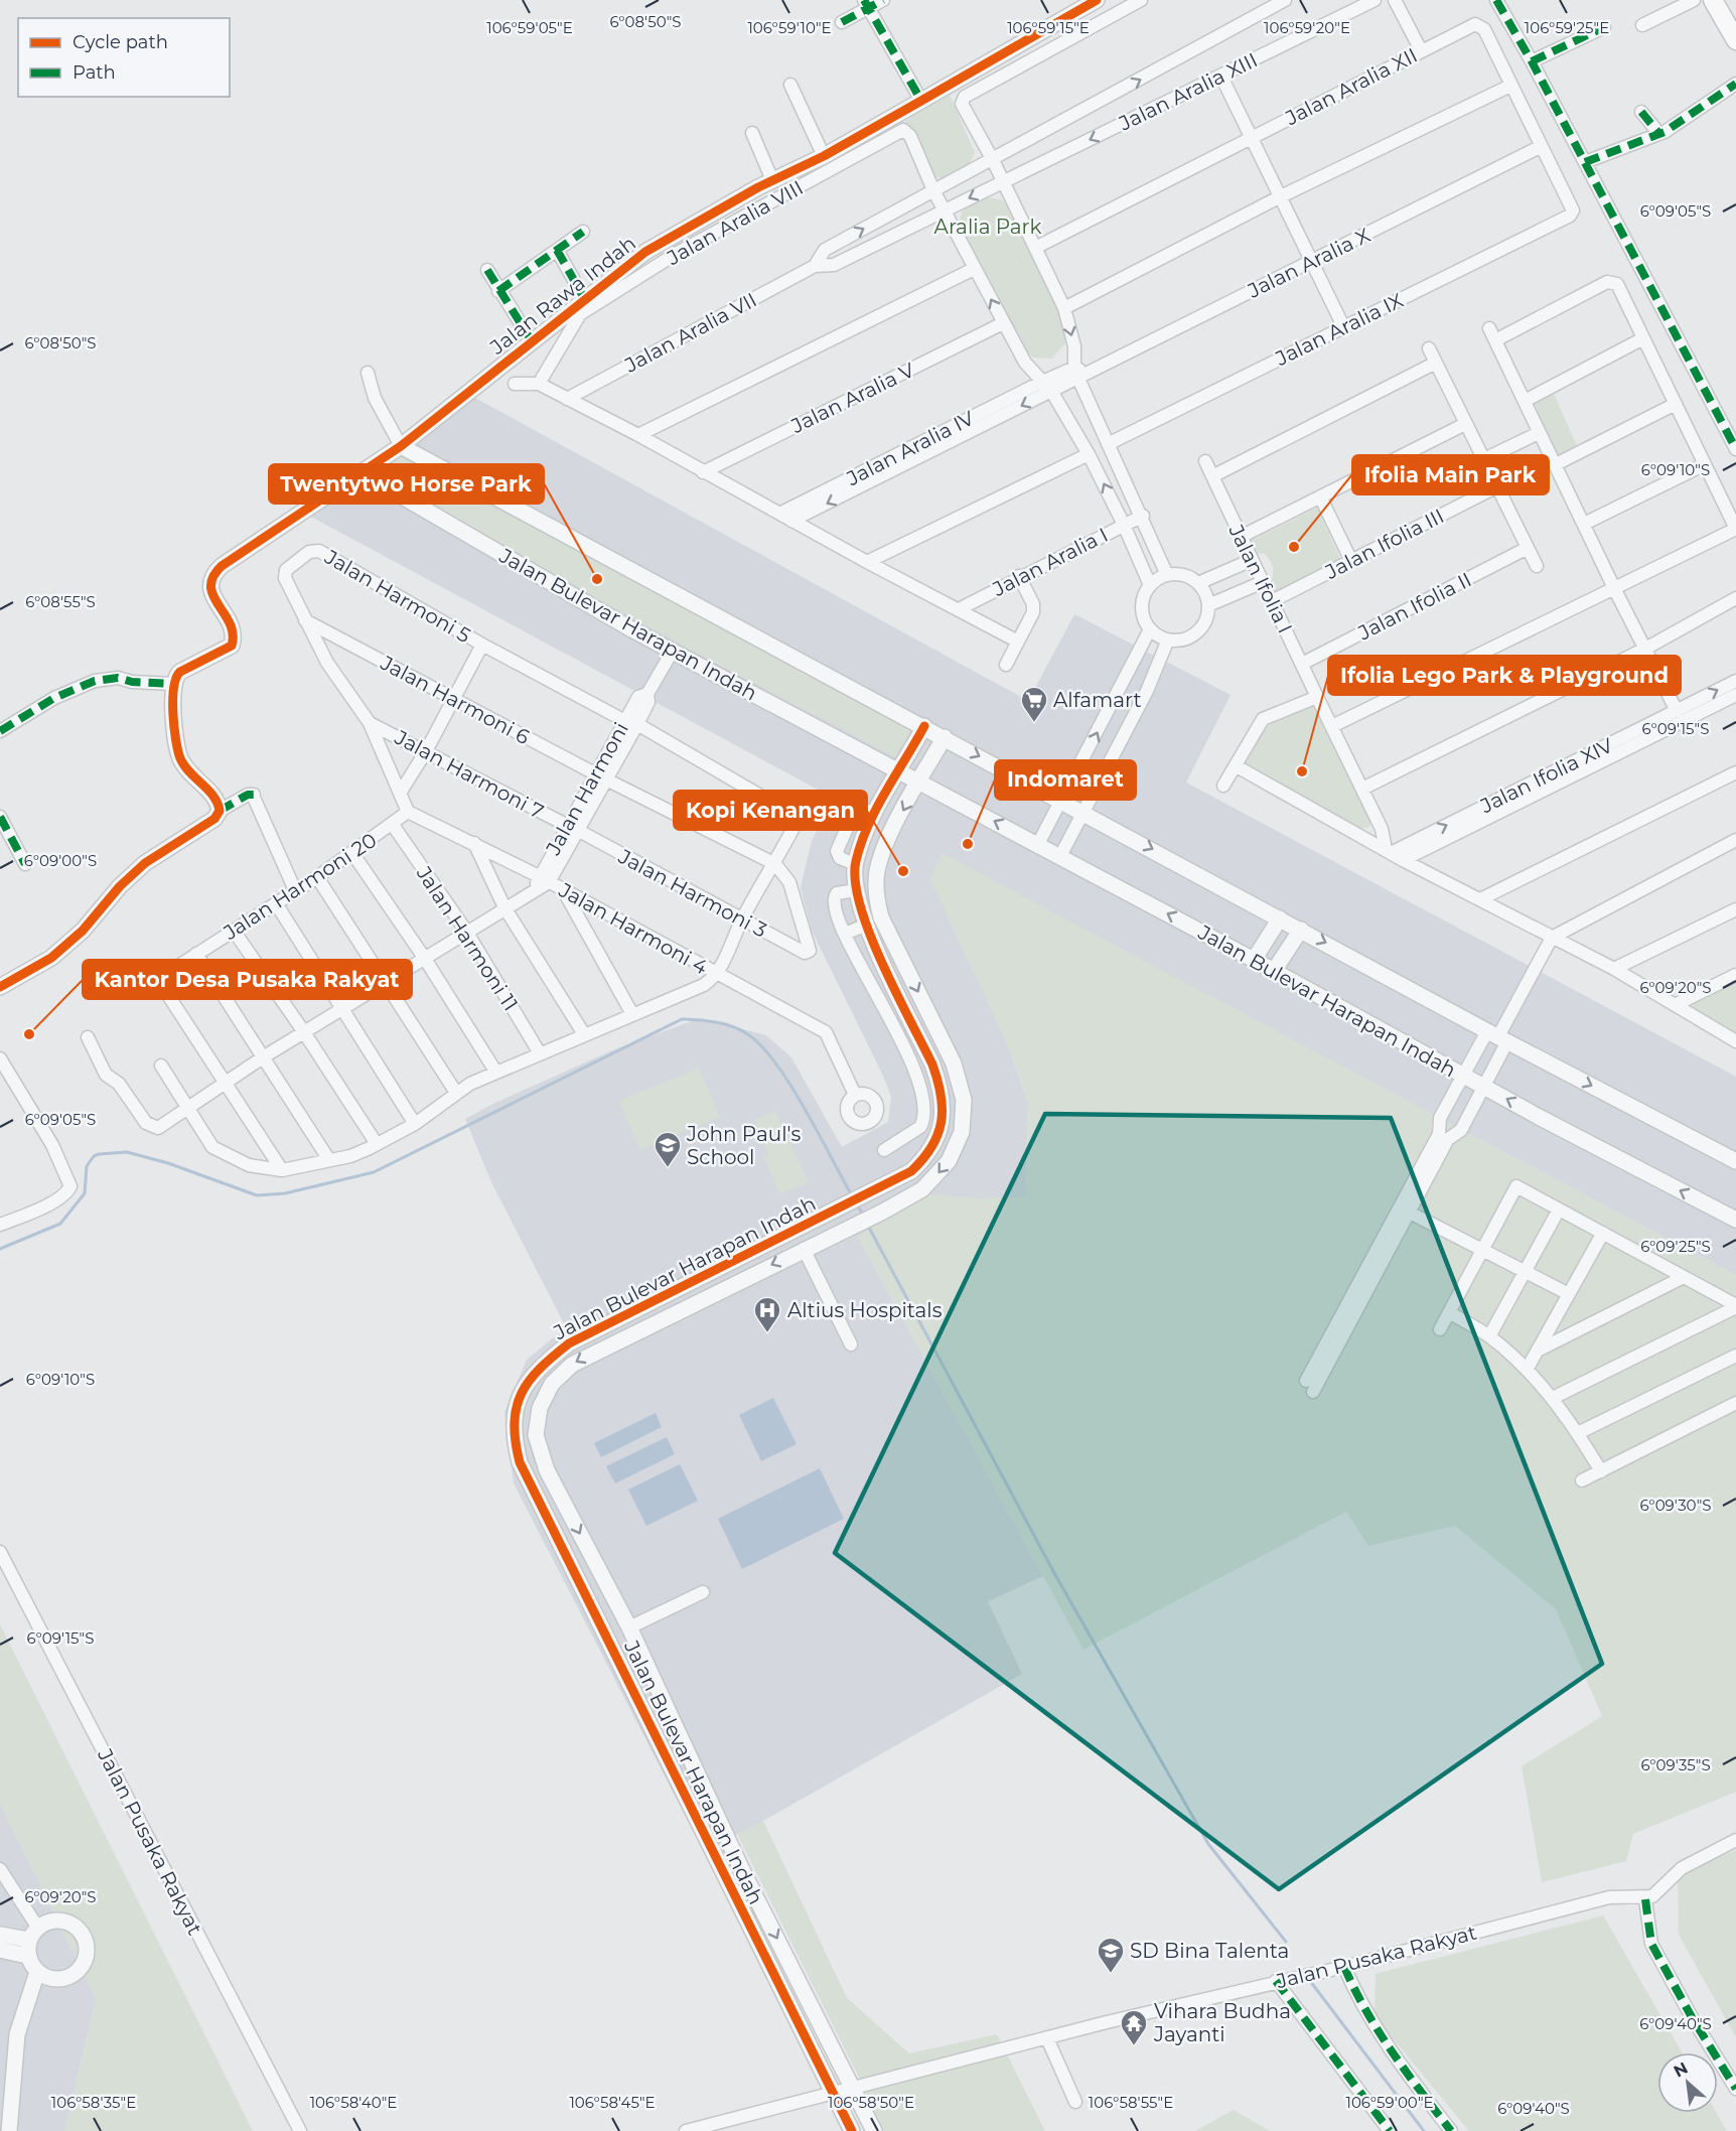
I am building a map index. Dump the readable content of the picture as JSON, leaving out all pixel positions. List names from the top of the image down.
{
  "streets": {
    "street": [
      "Jalan Aralia XII",
      "Jalan Aralia XIII",
      "Jalan Aralia VIII",
      "Jalan Aralia X",
      "Jalan Rawa Indah",
      "Jalan Aralia IX",
      "Jalan Aralia VII",
      "Jalan Aralia V",
      "Jalan Aralia IV",
      "Jalan Ifolia III",
      "Jalan Aralia I",
      "Jalan Ifolia I",
      "Jalan Harmoni 5",
      "Jalan Ifolia II",
      "Jalan Bulevar Harapan Indah",
      "Jalan Harmoni 6",
      "Jalan Harmoni 7",
      "Jalan Ifolia XIV",
      "Jalan Harmoni",
      "Jalan Harmoni 20",
      "Jalan Harmoni 3",
      "Jalan Harmoni 4",
      "Jalan Harmoni 11",
      "Jalan Pusaka Rakyat"
    ]
  },
  "crossings": [
    ["Jalan Aralia XII", "Jalan Aralia X"],
    ["Jalan Aralia XII", "Jalan Aralia IX"],
    ["Jalan Aralia XIII", "Jalan Aralia VII"],
    ["Jalan Aralia VIII", "Jalan Aralia VII"],
    ["Jalan Aralia X", "Jalan Aralia IV"],
    ["Jalan Rawa Indah", "Jalan Bulevar Harapan Indah"],
    ["Jalan Ifolia III", "Jalan Ifolia I"],
    ["Jalan Ifolia I", "Jalan Ifolia II"],
    ["Jalan Ifolia I", "Jalan Ifolia XIV"],
    ["Jalan Harmoni 5", "Jalan Harmoni 6"],
    ["Jalan Harmoni 5", "Jalan Harmoni 7"],
    ["Jalan Harmoni 5", "Jalan Harmoni"],
    ["Jalan Harmoni 5", "Jalan Harmoni 20"],
    ["Jalan Harmoni 5", "Jalan Harmoni 3"],
    ["Jalan Harmoni 5", "Jalan Harmoni 4"],
    ["Jalan Bulevar Harapan Indah", "Jalan Harmoni"],
    ["Jalan Bulevar Harapan Indah", "Jalan Pusaka Rakyat"],
    ["Jalan Harmoni 6", "Jalan Harmoni"],
    ["Jalan Harmoni 6", "Jalan Harmoni 3"],
    ["Jalan Harmoni 7", "Jalan Harmoni"],
    ["Jalan Harmoni 7", "Jalan Harmoni 3"],
    ["Jalan Harmoni", "Jalan Harmoni 3"],
    ["Jalan Harmoni", "Jalan Harmoni 4"],
    ["Jalan Harmoni 20", "Jalan Harmoni 4"],
    ["Jalan Harmoni 20", "Jalan Harmoni 11"]
  ],
  "one_way": ["Jalan Aralia XIII"],
  "parks": ["Aralia Park"],
  "places": {
    "other": [
      "Ifolia Main Park",
      "Twentytwo Horse Park",
      "Ifolia Lego Park & Playground",
      "Indomaret",
      "Kopi Kenangan",
      "Kantor Desa Pusaka Rakyat"
    ],
    "supermarket": ["Alfamart"],
    "school or university": ["John Paul's School", "SD Bina Talenta"],
    "hospital": ["Altius Hospitals"],
    "temple": ["Vihara Budha Jayanti"]
  },
  "legend": ["Cycle path", "Path"],
  "north": "top left",
  "coordinates": [
    "6°08'50\"S",
    "106°59'05\"E",
    "106°59'10\"E",
    "106°59'15\"E",
    "106°59'20\"E",
    "106°59'25\"E",
    "6°09'05\"S",
    "6°09'10\"S",
    "6°08'55\"S",
    "6°09'15\"S",
    "6°09'00\"S",
    "6°09'20\"S",
    "6°09'25\"S",
    "6°09'30\"S",
    "6°09'35\"S",
    "6°09'40\"S",
    "106°58'35\"E",
    "106°58'40\"E",
    "106°58'45\"E",
    "106°58'50\"E",
    "106°58'55\"E",
    "106°59'00\"E"
  ]
}
